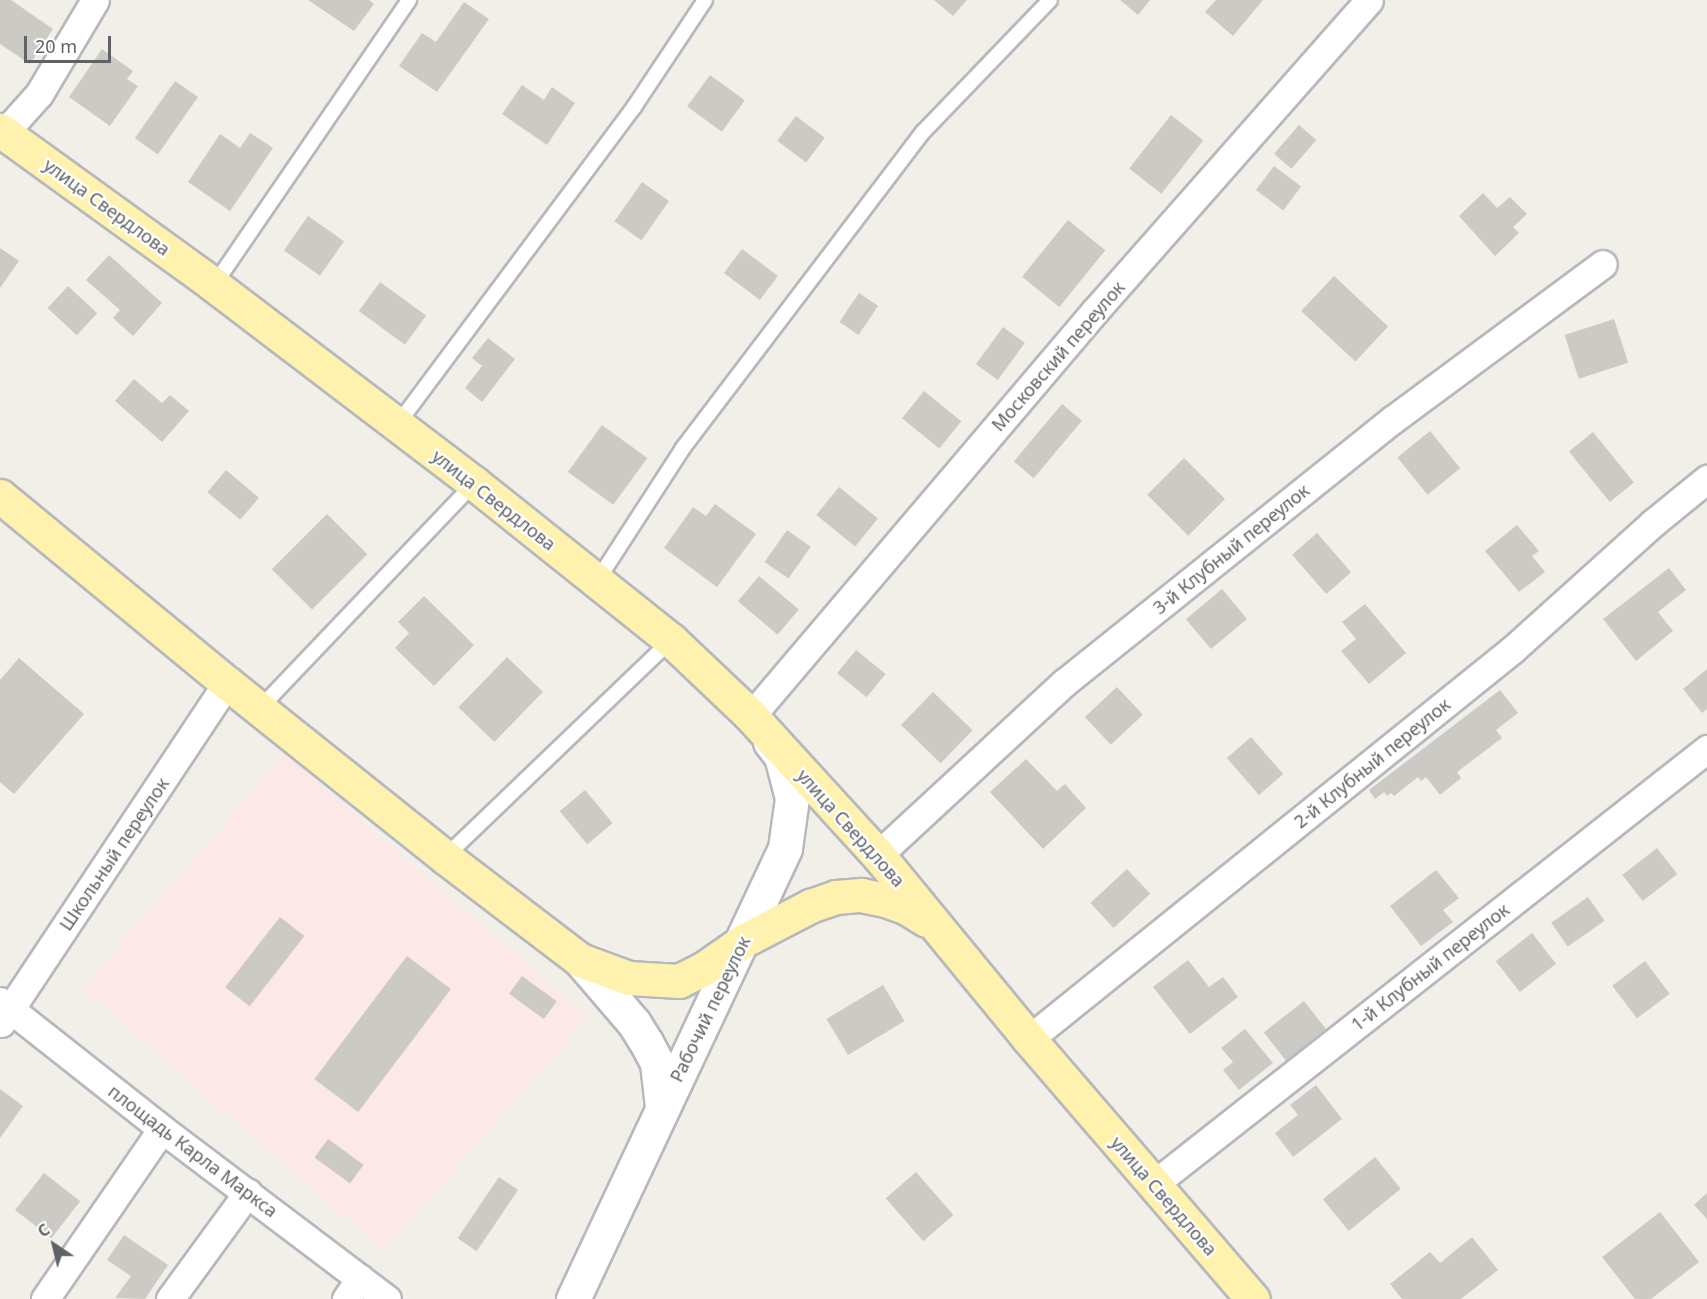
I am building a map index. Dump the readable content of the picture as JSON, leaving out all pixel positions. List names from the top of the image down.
{
  "streets": {
    "main road": ["улица Свердлова", "Рабочий переулок"],
    "street": [
      "Московский переулок",
      "3-й Клубный переулок",
      "2-й Клубный переулок",
      "Школьный переулок",
      "1-й Клубный переулок",
      "площадь Карла Маркса"
    ]
  },
  "crossings": [
    ["улица Свердлова", "Московский переулок"],
    ["улица Свердлова", "3-й Клубный переулок"],
    ["улица Свердлова", "2-й Клубный переулок"],
    ["улица Свердлова", "Школьный переулок"],
    ["улица Свердлова", "1-й Клубный переулок"],
    ["улица Свердлова", "Рабочий переулок"],
    ["Московский переулок", "Рабочий переулок"],
    ["Школьный переулок", "площадь Карла Маркса"]
  ],
  "scale_bar": "20 m",
  "north": "top left"
}
